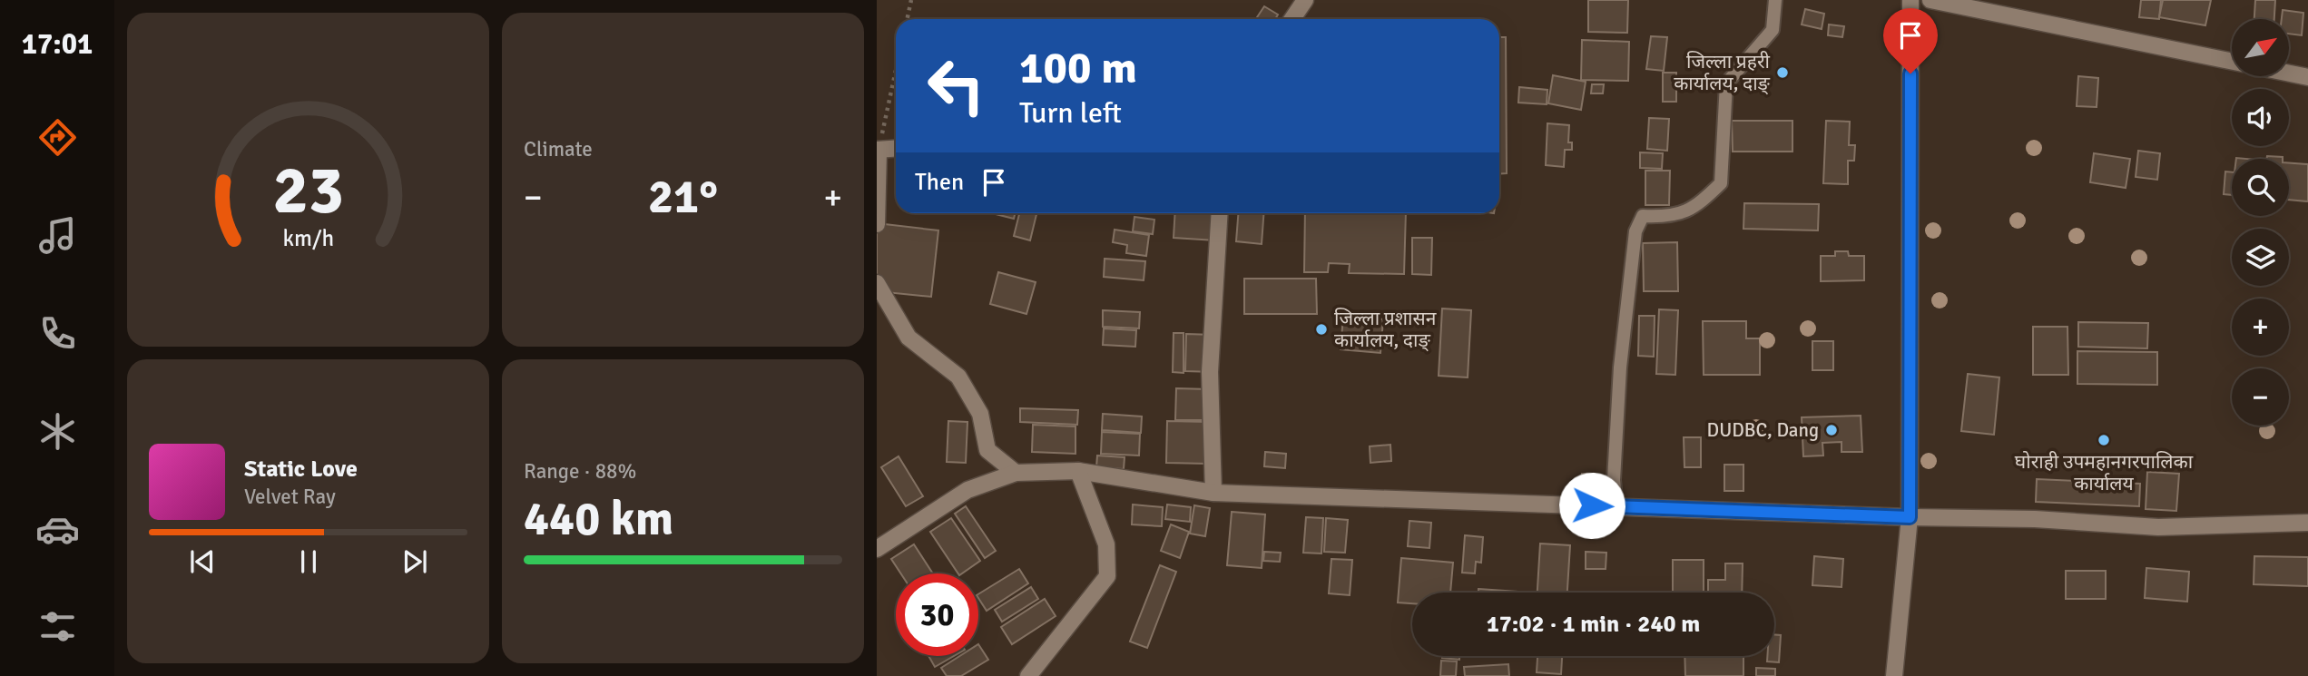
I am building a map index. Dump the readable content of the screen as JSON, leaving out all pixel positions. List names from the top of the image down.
{
  "places": [
    "जिल्ला प्रहरी कार्यालय, दाङ्",
    "जिल्ला प्रशासन कार्यालय, दाङ्",
    "DUDBC, Dang",
    "घोराही उपमहानगरपालिका कार्यालय"
  ],
  "north": "top right",
  "page": {
    "tabs": "17:01",
    "tile": [
      "Climate",
      ["Range · 88%", "440 km"]
    ],
    "map_buttons": ["+", "−"],
    "turn": ["100 m", "Turn left"],
    "then": "Then",
    "heat": ["−", "21°", "+"],
    "song": ["Static Love", "Velvet Ray"],
    "limit": "30",
    "trip": "17:02 · 1 min · 240 m",
    "gauge": ["23", "km/h"]
  }
}
